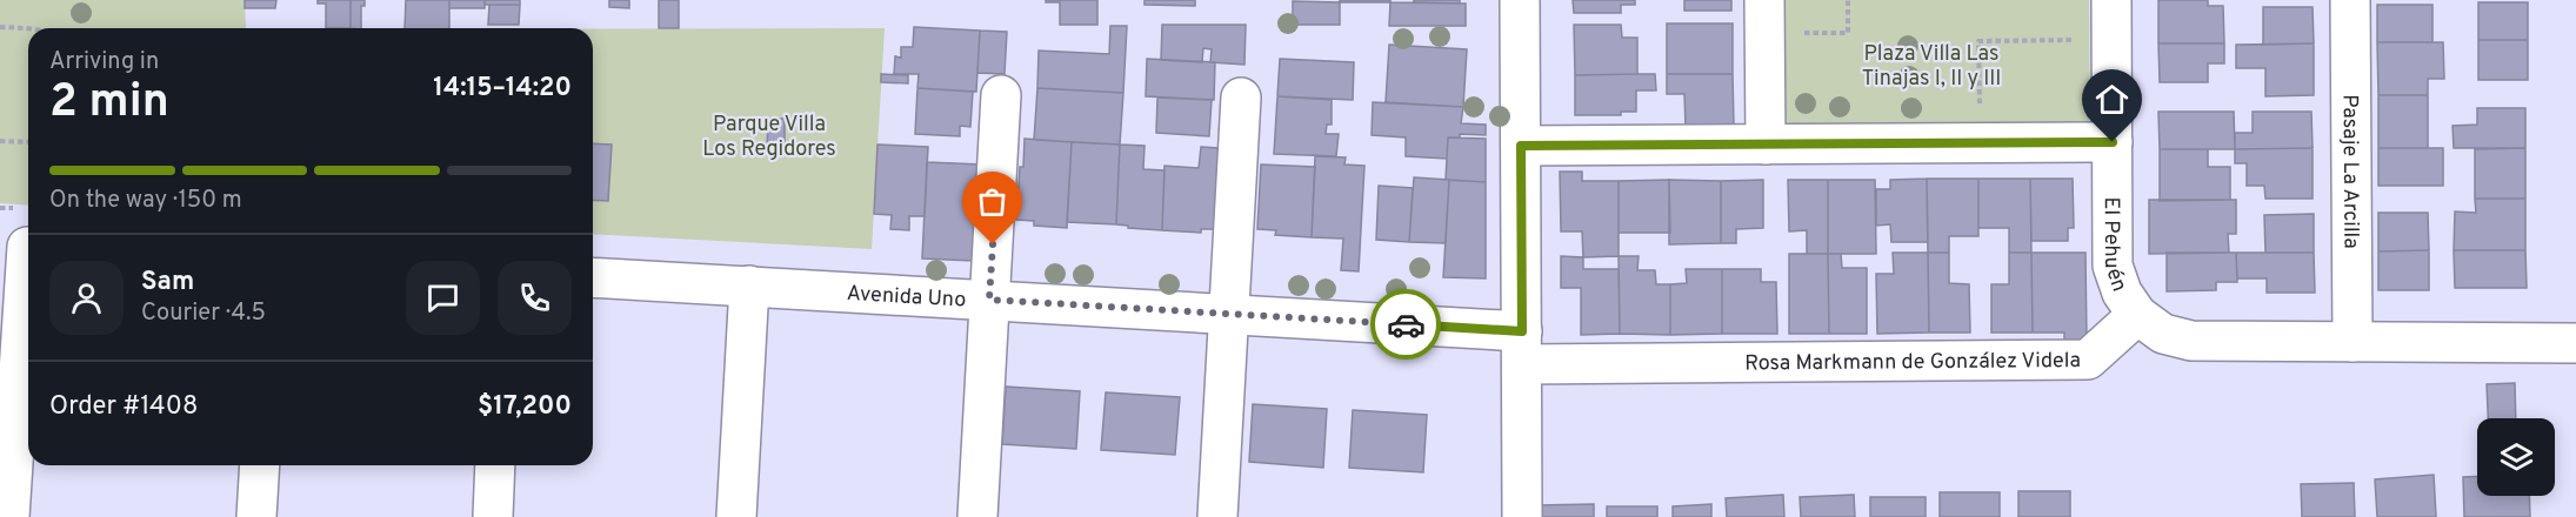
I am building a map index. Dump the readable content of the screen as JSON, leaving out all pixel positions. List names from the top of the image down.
{
  "streets": {
    "street": [
      "Pasaje La Arcilla",
      "El Pehuén",
      "Avenida Uno",
      "Rosa Markmann de González Videla"
    ]
  },
  "crossings": [
    ["El Pehuén", "Rosa Markmann de González Videla"],
    ["Avenida Uno", "Rosa Markmann de González Videla"]
  ],
  "parks": ["Plaza Villa Las Tinajas I, II y III", "Parque Villa Los Regidores"],
  "page": {
    "heading": ["2 min", "Arriving in", "14:15–14:20"],
    "panel": [
      "Sam",
      "Courier · 4.5",
      "Order #1408",
      "$17,200"
    ],
    "bar": "On the way · 150 m"
  }
}
